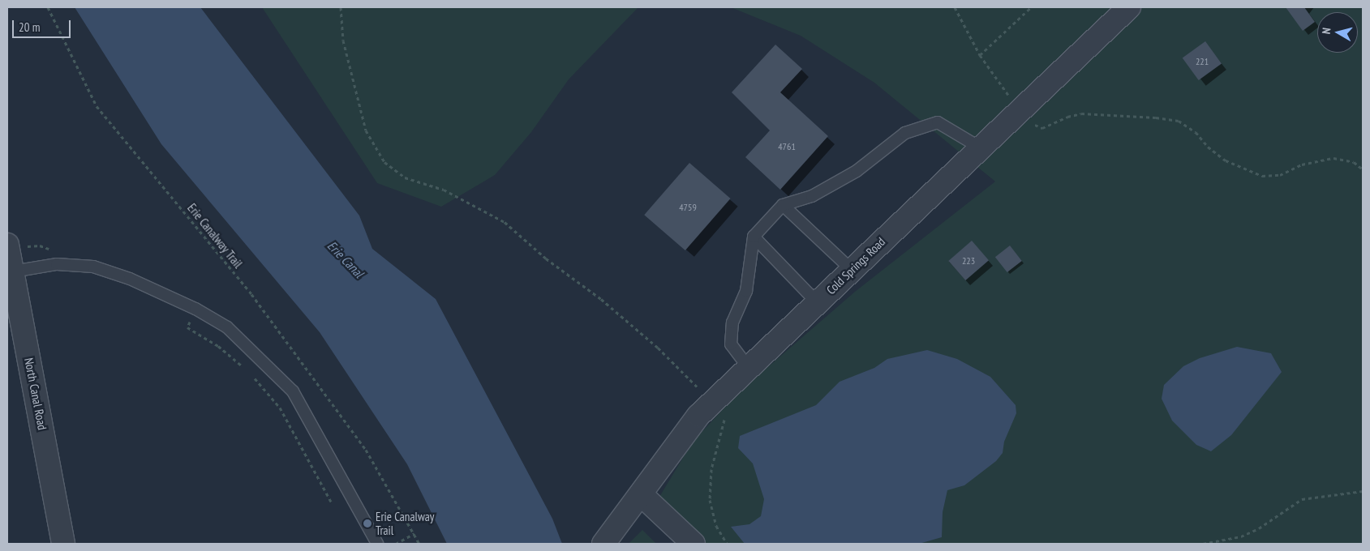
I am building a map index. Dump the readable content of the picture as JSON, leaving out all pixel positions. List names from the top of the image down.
{
  "streets": {
    "street": ["Cold Springs Road", "North Canal Road"],
    "path": ["Erie Canalway Trail"]
  },
  "water": ["Erie Canal"],
  "places": ["Erie Canalway Trail"],
  "house_numbers": [
    "221",
    "4761",
    "4759",
    "223"
  ],
  "scale_bar": "20 m",
  "north": "left"
}
